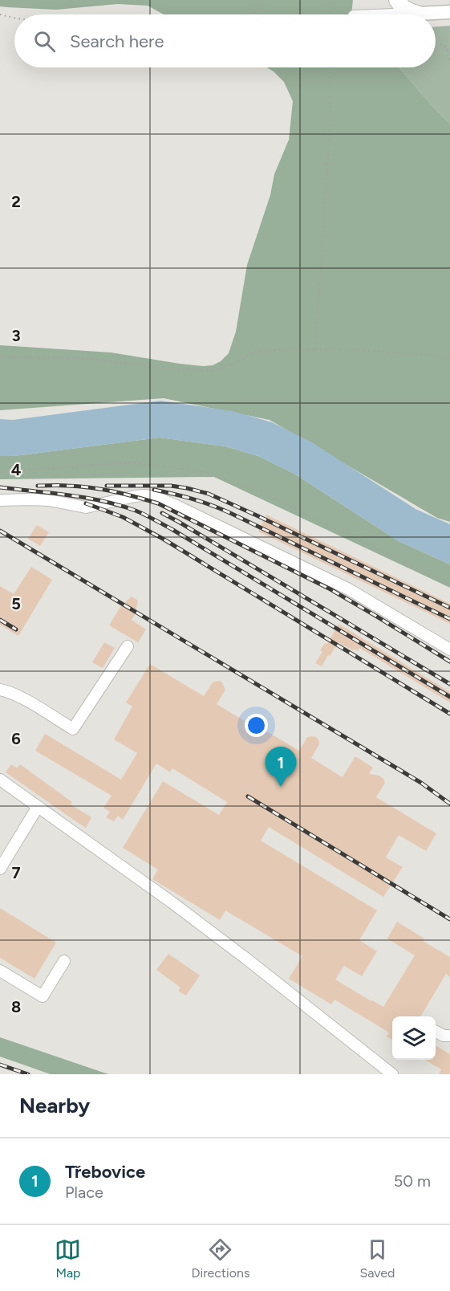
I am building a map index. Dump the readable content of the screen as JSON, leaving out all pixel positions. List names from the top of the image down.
{
  "page": {
    "search": "Search here",
    "pins": "1",
    "heading": "Nearby",
    "list": [
      {
        "mark": "1",
        "name": "Třebovice",
        "note": "Place",
        "value": "50 m"
      }
    ],
    "nav": ["Map", "Directions", "Saved"]
  },
  "grid": {
    "rows": [
      "2",
      "3",
      "4",
      "5",
      "6",
      "7",
      "8"
    ]
  }
}
